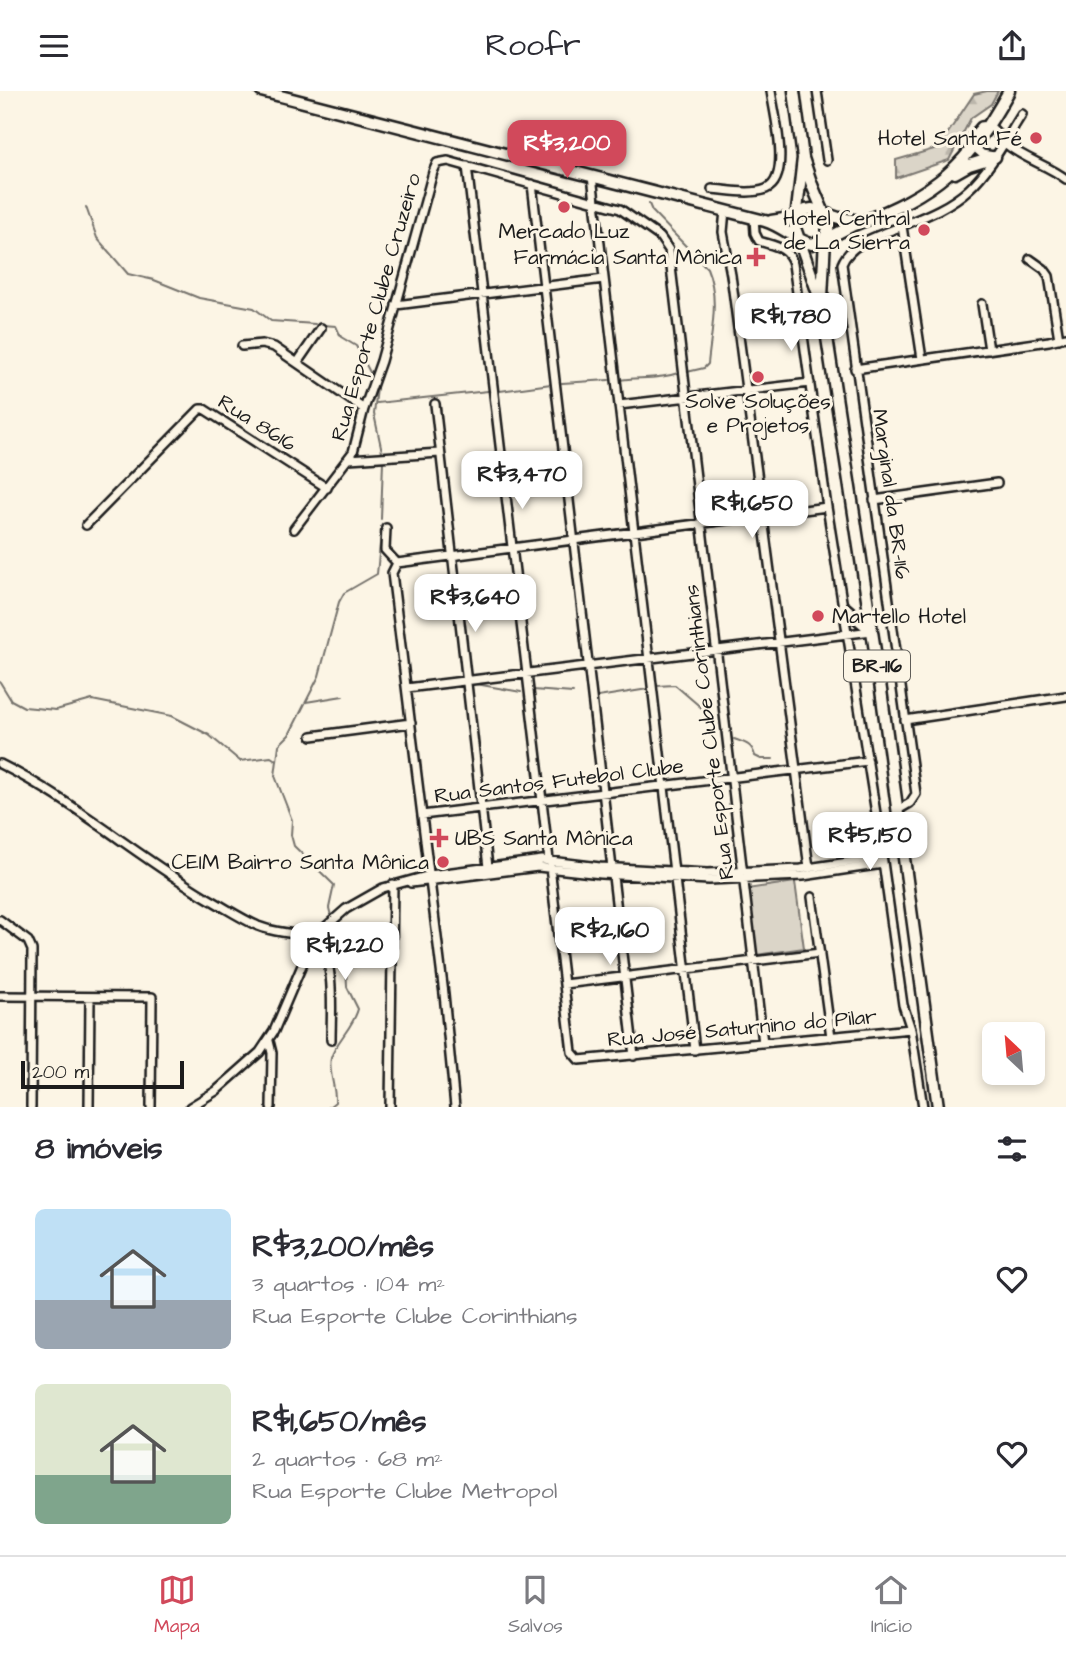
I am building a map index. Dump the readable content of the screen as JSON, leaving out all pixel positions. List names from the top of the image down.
{
  "streets": {
    "highway": ["BR-116"],
    "street": [
      "Rua Esporte Clube Cruzeiro",
      "Rua 8616",
      "Marginal da BR-116",
      "Rua Esporte Clube Corinthians",
      "Rua Santos Futebol Clube",
      "Rua José Saturnino do Pilar"
    ]
  },
  "crossings": [
    ["Rua Esporte Clube Cruzeiro", "Rua 8616"],
    ["Rua Esporte Clube Cruzeiro", "Rua Esporte Clube Corinthians"],
    ["Marginal da BR-116", "BR-116"],
    ["Rua Esporte Clube Corinthians", "Rua Santos Futebol Clube"],
    ["Rua Esporte Clube Corinthians", "Rua José Saturnino do Pilar"]
  ],
  "places": {
    "other": [
      "Hotel Santa Fé",
      "Mercado Luz",
      "Hotel Central de La Sierra",
      "Solve Soluções e Projetos",
      "Martello Hotel",
      "CEIM Bairro Santa Mônica"
    ],
    "health": ["Farmácia Santa Mônica", "UBS Santa Mônica"]
  },
  "scale_bar": "200 m",
  "north": "top left",
  "page": {
    "header": "Roofr",
    "price": [
      "R$3,200",
      "R$1,780",
      "R$3,470",
      "R$1,650",
      "R$3,640",
      "R$5,150",
      "R$2,160",
      "R$1,220"
    ],
    "scale": "200 m",
    "heading": "8 imóveis",
    "list": [
      {
        "name": "R$3,200/mês",
        "note": "3 quartos · 104 m² · Rua Esporte Clube Corinthians"
      },
      {
        "name": "R$1,650/mês",
        "note": "2 quartos · 68 m² · Rua Esporte Clube Metropol"
      }
    ],
    "tabs": ["Mapa", "Salvos", "Início"]
  }
}
